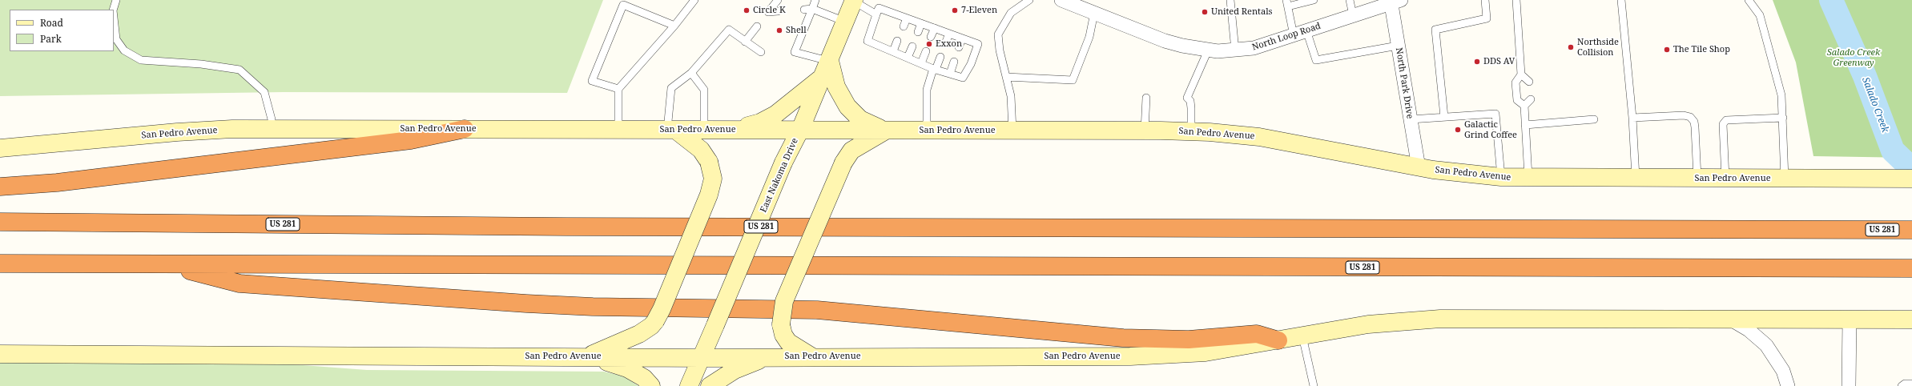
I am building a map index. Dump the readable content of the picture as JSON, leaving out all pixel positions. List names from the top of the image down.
{
  "streets": {
    "highway": ["US 281"],
    "main road": ["San Pedro Avenue", "East Nakoma Drive"],
    "street": ["North Loop Road", "North Park Drive"]
  },
  "crossings": [
    ["North Loop Road", "North Park Drive"],
    ["North Park Drive", "San Pedro Avenue"],
    ["San Pedro Avenue", "East Nakoma Drive"]
  ],
  "water": ["Salado Creek"],
  "parks": ["Salado Creek Greenway"],
  "places": [
    "Circle K",
    "7-Eleven",
    "United Rentals",
    "Shell",
    "Exxon",
    "Northside Collision",
    "The Tile Shop",
    "DDS AV",
    "Galactic Grind Coffee"
  ],
  "legend": ["Road", "Park"]
}
